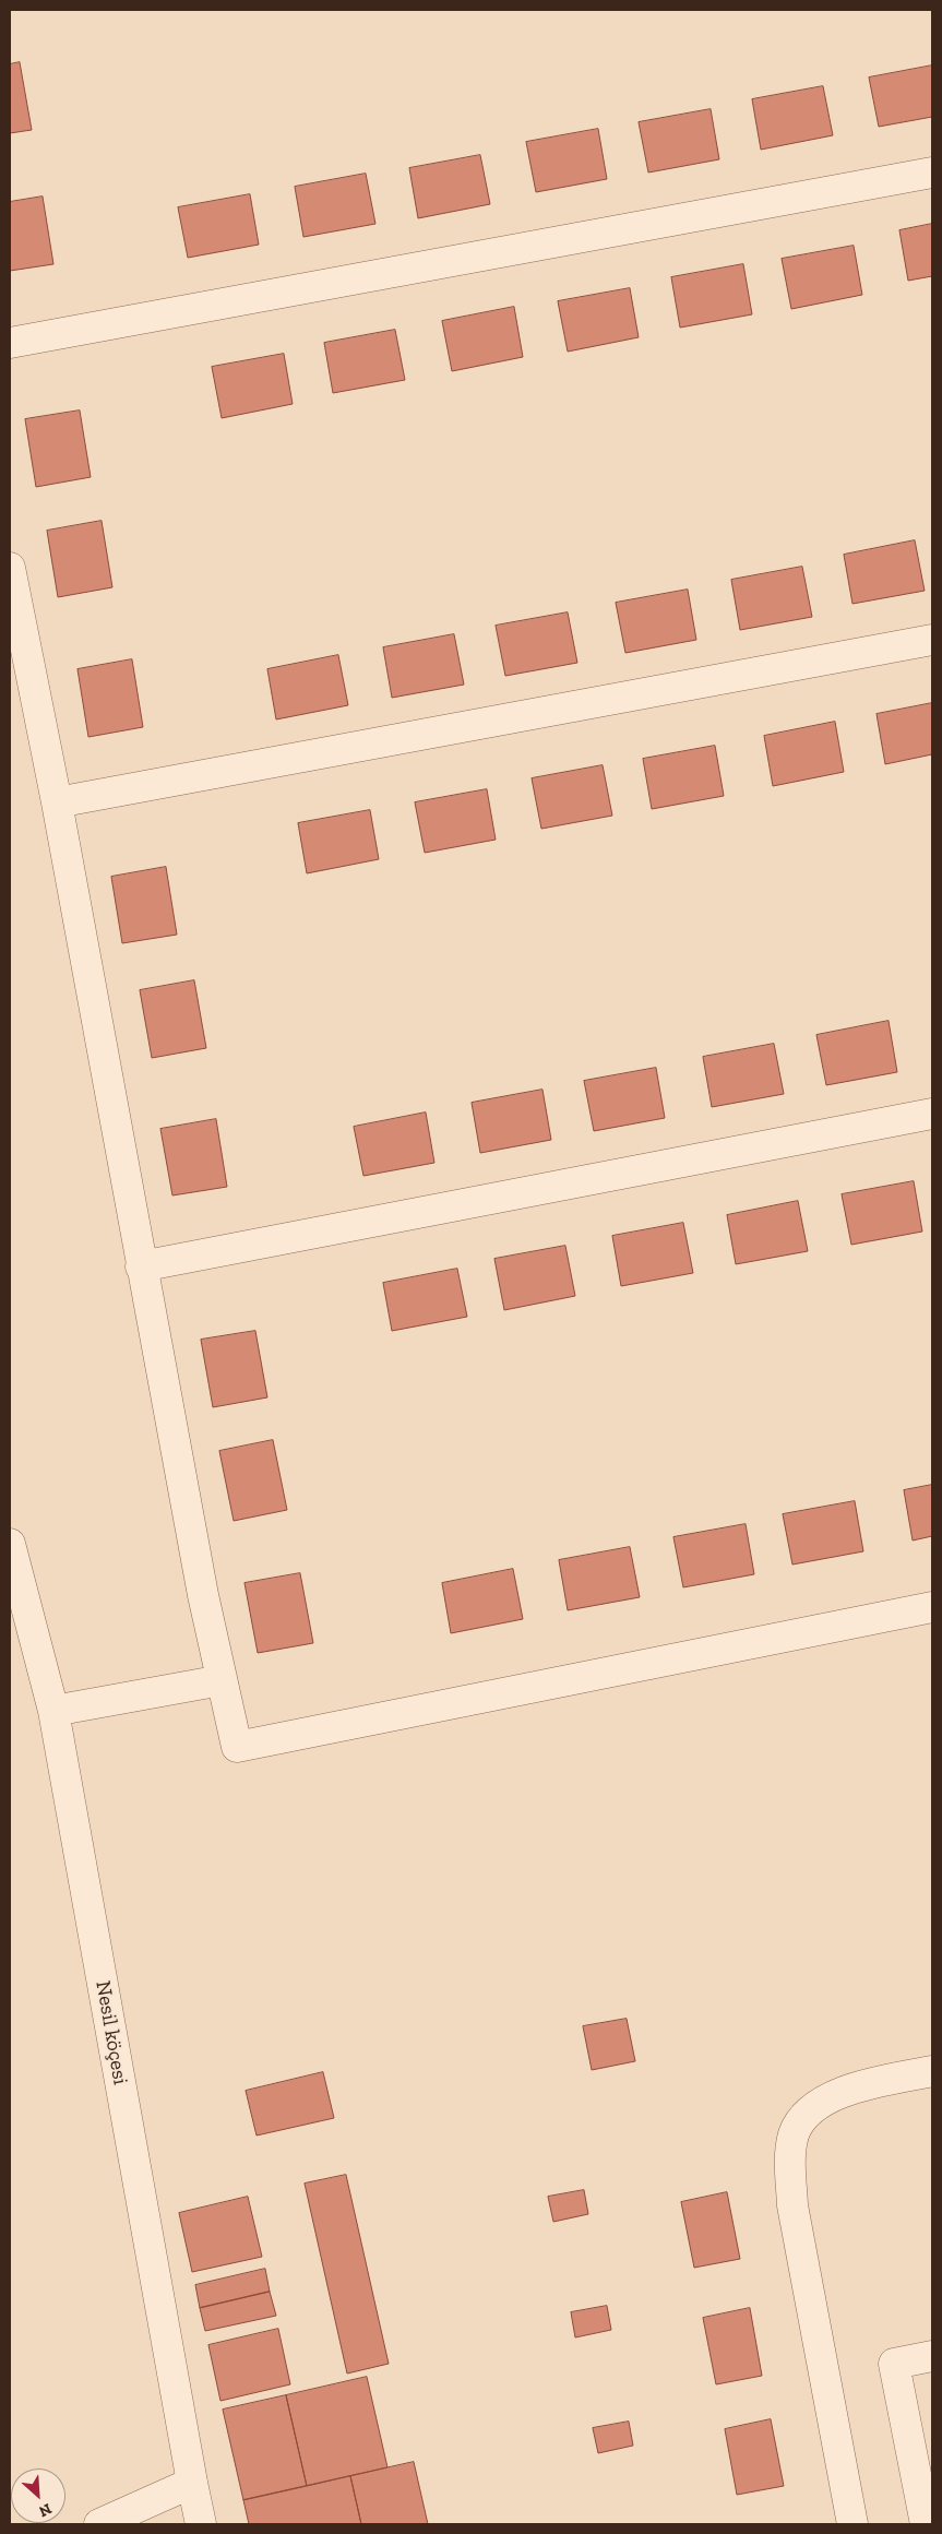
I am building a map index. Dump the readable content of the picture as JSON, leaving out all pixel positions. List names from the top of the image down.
{
  "streets": {
    "street": ["Nesil köçesi"]
  },
  "north": "bottom right"
}
